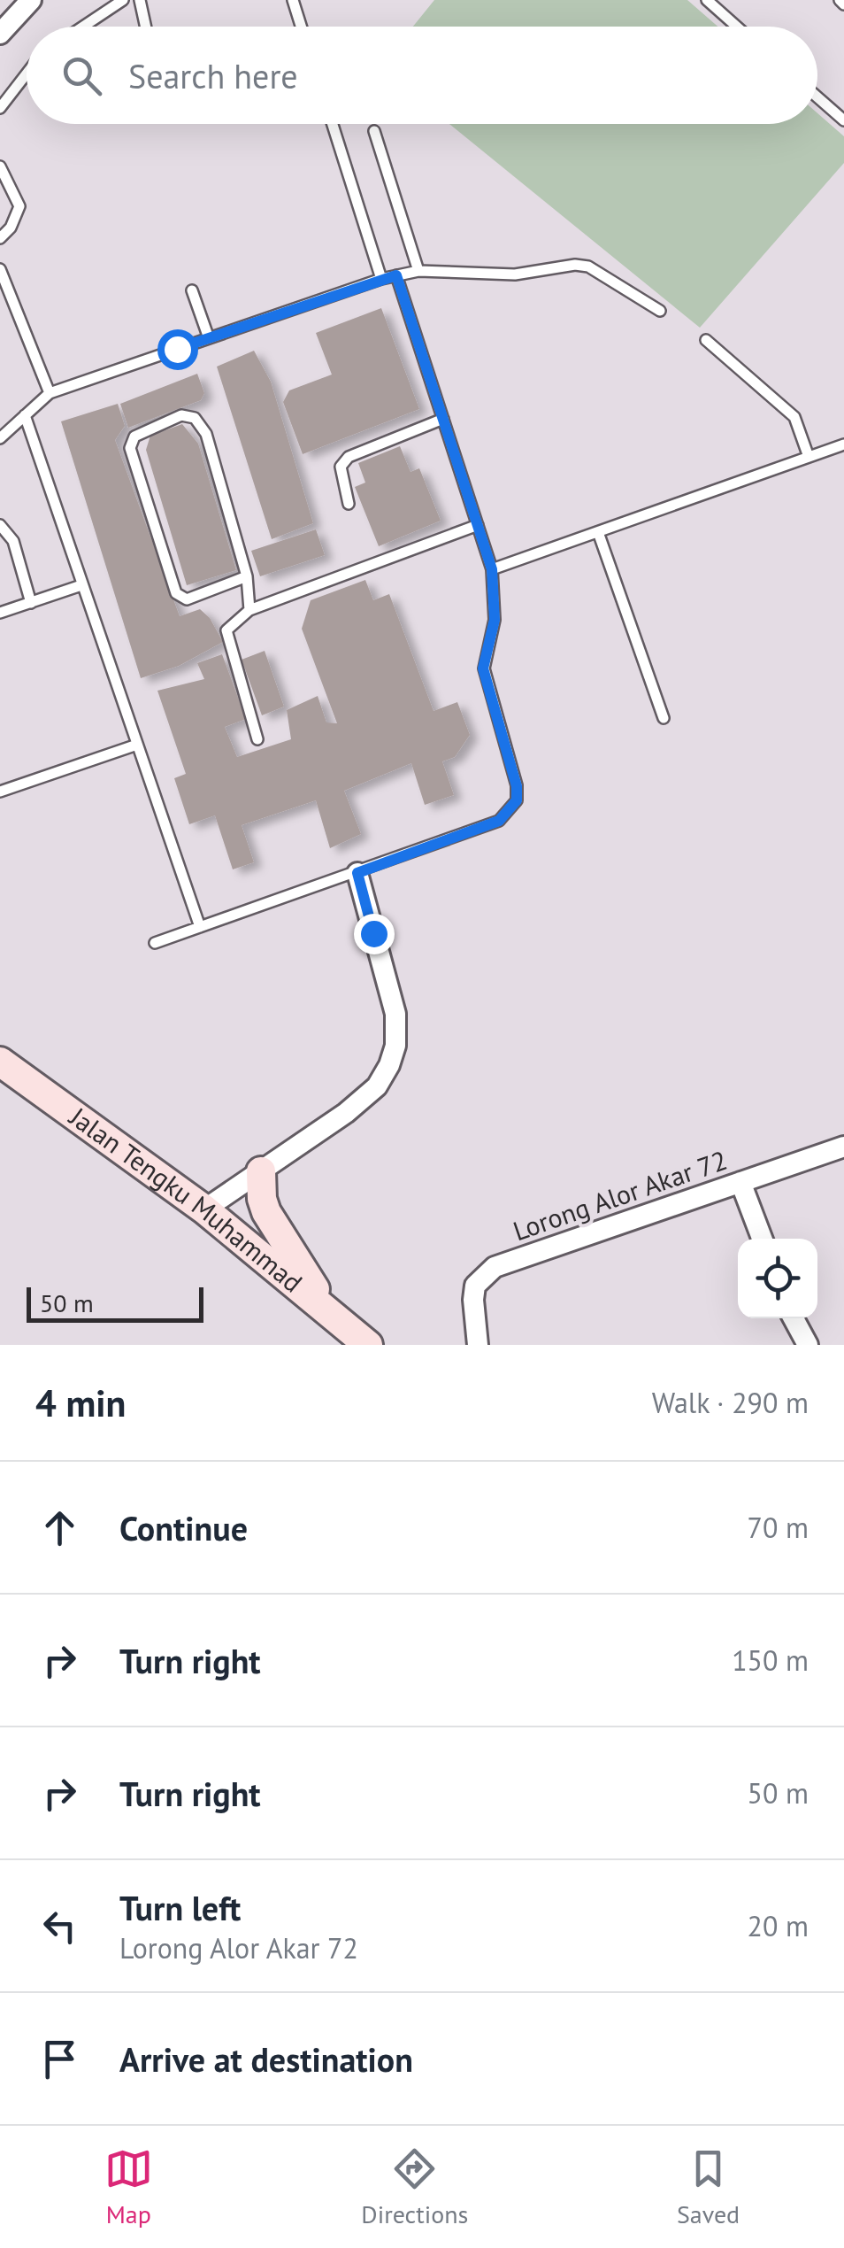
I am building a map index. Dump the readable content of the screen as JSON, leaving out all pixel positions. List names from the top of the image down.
{
  "streets": {
    "main road": ["Jalan Tengku Muhammad"],
    "street": ["Lorong Alor Akar 72"]
  },
  "scale_bar": "50 m",
  "page": {
    "search": "Search here",
    "scale": "50 m",
    "heading": ["4 min", "Walk · 290 m"],
    "list": [
      ["Continue", "70 m"],
      ["Turn right", "150 m"],
      ["Turn right", "50 m"],
      ["Turn left", "Lorong Alor Akar 72", "20 m"],
      "Arrive at destination"
    ],
    "nav": ["Map", "Directions", "Saved"]
  }
}
